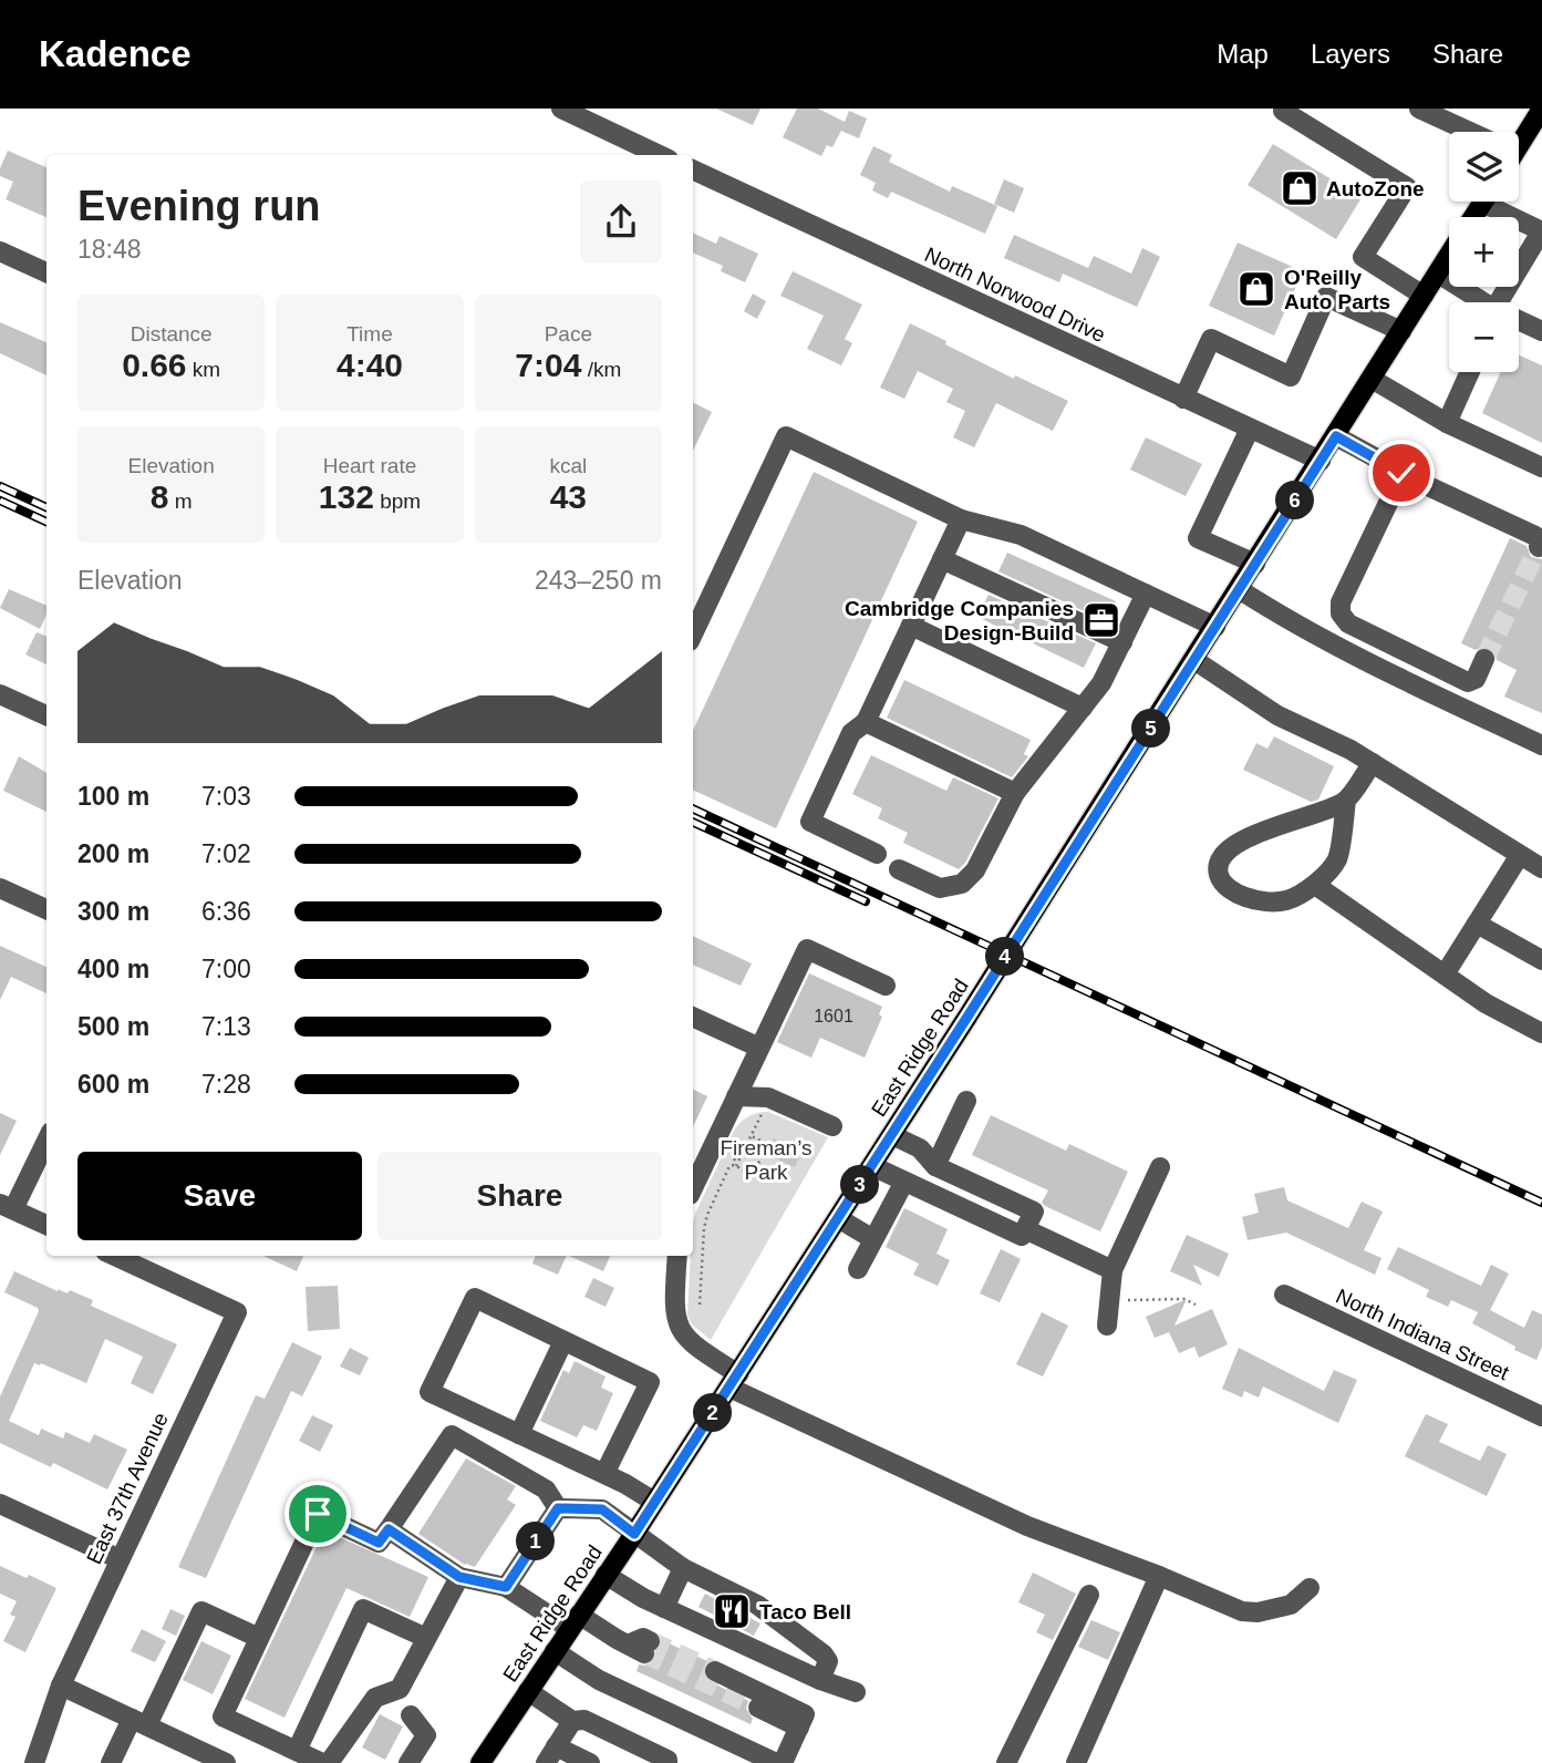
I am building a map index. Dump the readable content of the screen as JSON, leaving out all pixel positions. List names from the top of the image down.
{
  "streets": {
    "main road": ["East Ridge Road"],
    "street": ["North Norwood Drive", "North Indiana Street", "East 37th Avenue"]
  },
  "crossings": [
    ["North Norwood Drive", "East Ridge Road"]
  ],
  "parks": ["Fireman’s Park"],
  "places": {
    "shop": ["AutoZone", "O'Reilly Auto Parts"],
    "office": ["Cambridge Companies Design-Build"],
    "restaurant": ["Taco Bell"]
  },
  "house_numbers": ["1601"],
  "page": {
    "header": "Kadence",
    "nav": ["Map", "Layers", "Share"],
    "map_buttons": ["+", "−"],
    "heading": ["Evening run", "18:48"],
    "stats": [
      ["Distance", "0.66 km"],
      ["Time", "4:40"],
      ["Pace", "7:04 /km"],
      ["Elevation", "8 m"],
      ["Heart rate", "132 bpm"],
      ["kcal", "43"]
    ],
    "pins": [
      "6",
      "5",
      "4",
      "3",
      "2",
      "1"
    ],
    "chart": ["Elevation", "243–250 m"],
    "list": [
      {
        "name": "100 m",
        "note": "7:03"
      },
      {
        "name": "200 m",
        "note": "7:02"
      },
      {
        "name": "300 m",
        "note": "6:36"
      },
      {
        "name": "400 m",
        "note": "7:00"
      },
      {
        "name": "500 m",
        "note": "7:13"
      },
      {
        "name": "600 m",
        "note": "7:28"
      }
    ],
    "buttons": ["Save", "Share"]
  }
}
